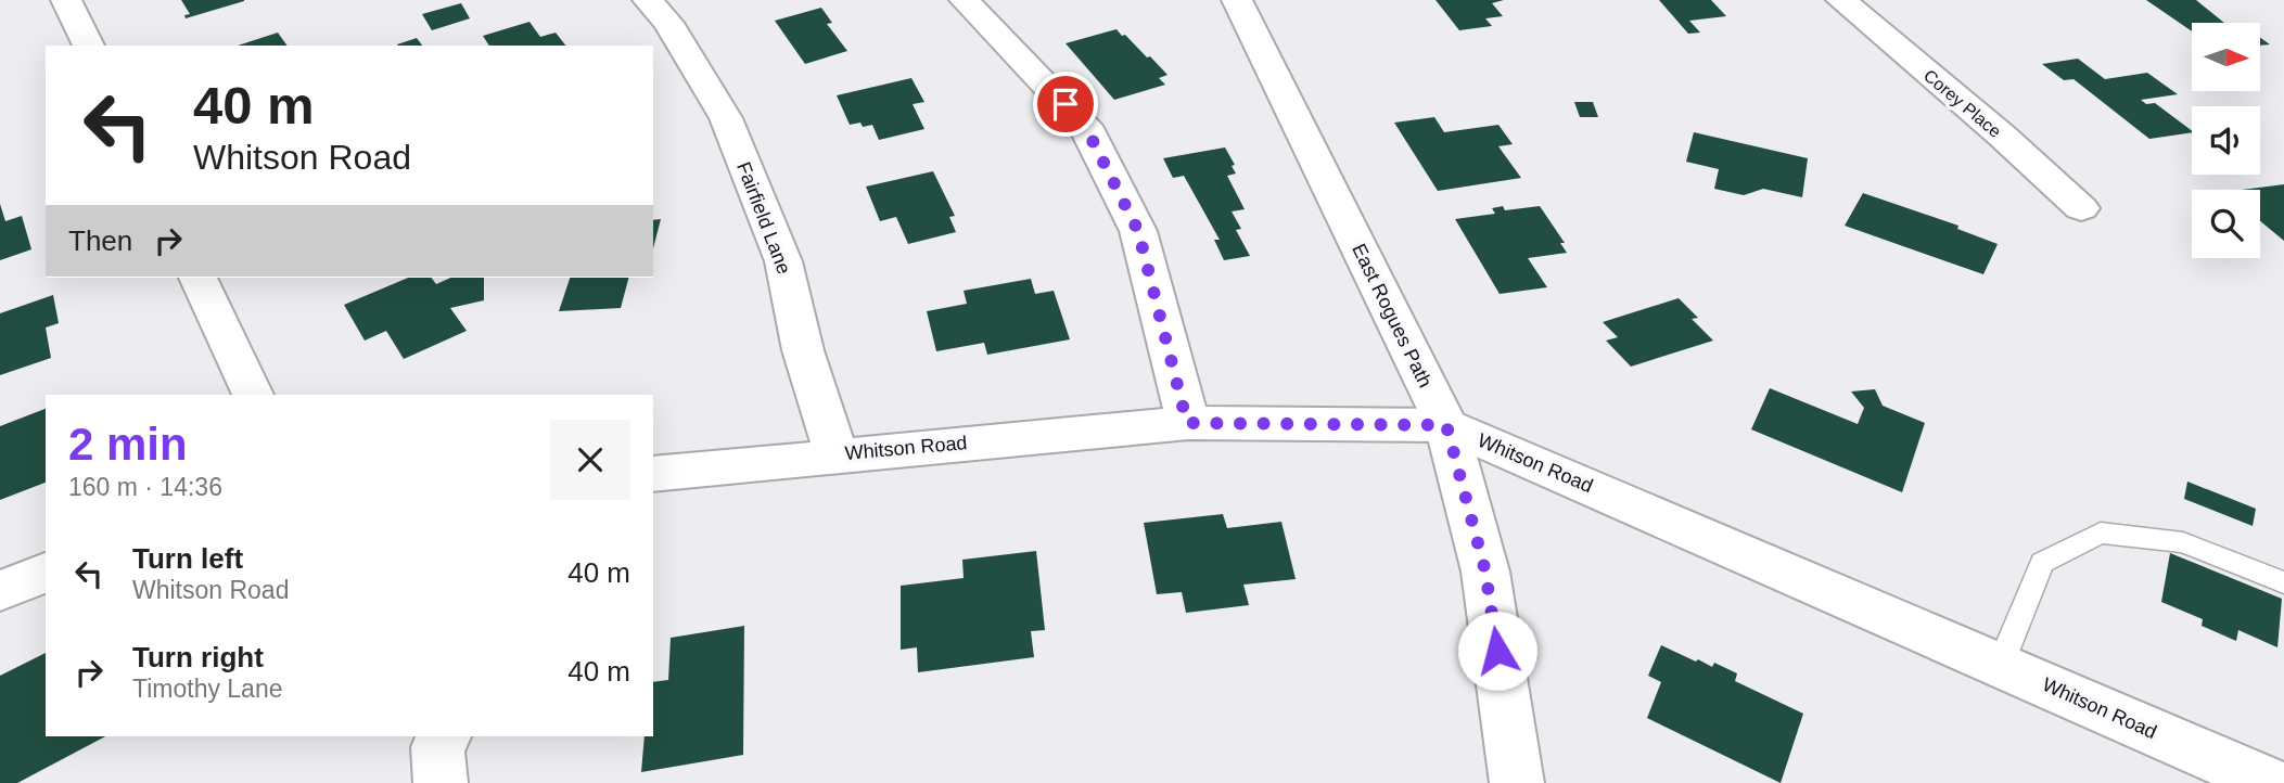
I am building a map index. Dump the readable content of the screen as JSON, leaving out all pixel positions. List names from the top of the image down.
{
  "streets": {
    "street": [
      "Corey Place",
      "Fairfield Lane",
      "East Rogues Path",
      "Whitson Road"
    ]
  },
  "crossings": [
    ["Fairfield Lane", "Whitson Road"],
    ["East Rogues Path", "Whitson Road"]
  ],
  "north": "right",
  "page": {
    "turn": ["40 m", "Whitson Road"],
    "then": "Then",
    "heading": ["2 min", "160 m · 14:36"],
    "list": [
      {
        "name": "Turn left",
        "note": "Whitson Road",
        "value": "40 m"
      },
      {
        "name": "Turn right",
        "note": "Timothy Lane",
        "value": "40 m"
      }
    ]
  }
}
